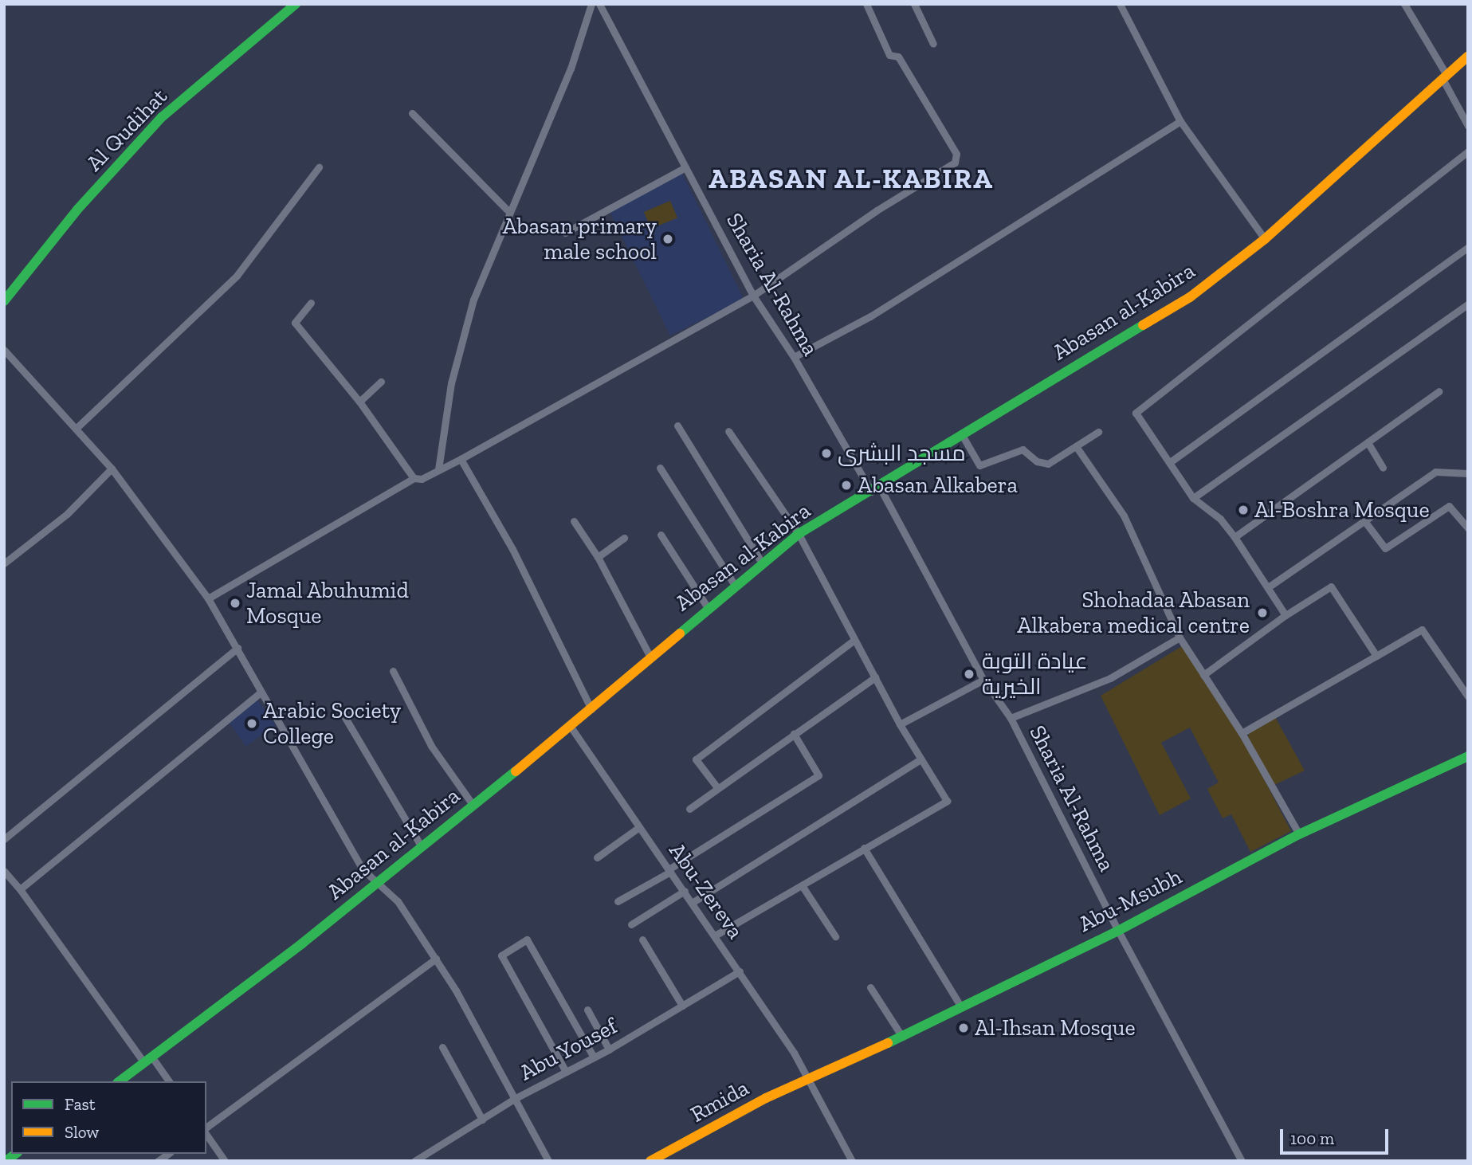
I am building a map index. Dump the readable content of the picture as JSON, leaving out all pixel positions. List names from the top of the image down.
{
  "streets": {
    "main road": [
      "Al Qudihat",
      "Abasan al-Kabira",
      "Abu-Msubh",
      "Rmida"
    ],
    "street": ["Sharia Al-Rahma", "Abu-Zereva", "Abu Yousef"]
  },
  "crossings": [
    ["Sharia Al-Rahma", "Abasan al-Kabira"],
    ["Sharia Al-Rahma", "Abu-Msubh"],
    ["Abasan al-Kabira", "Abu-Zereva"],
    ["Abu-Zereva", "Abu-Msubh"],
    ["Abu-Zereva", "Abu Yousef"],
    ["Abu-Zereva", "Rmida"],
    ["Abu-Msubh", "Rmida"]
  ],
  "districts": ["ABASAN AL-KABIRA"],
  "places": [
    "Abasan primary male school",
    "مسجد البشرى",
    "Abasan Alkabera",
    "Al-Boshra Mosque",
    "Jamal Abuhumid Mosque",
    "Shohadaa Abasan Alkabera medical centre",
    "عيادة التوبة الخيرية",
    "Arabic Society College",
    "Al-Ihsan Mosque"
  ],
  "legend": ["Fast", "Slow"],
  "scale_bar": "100 m"
}
